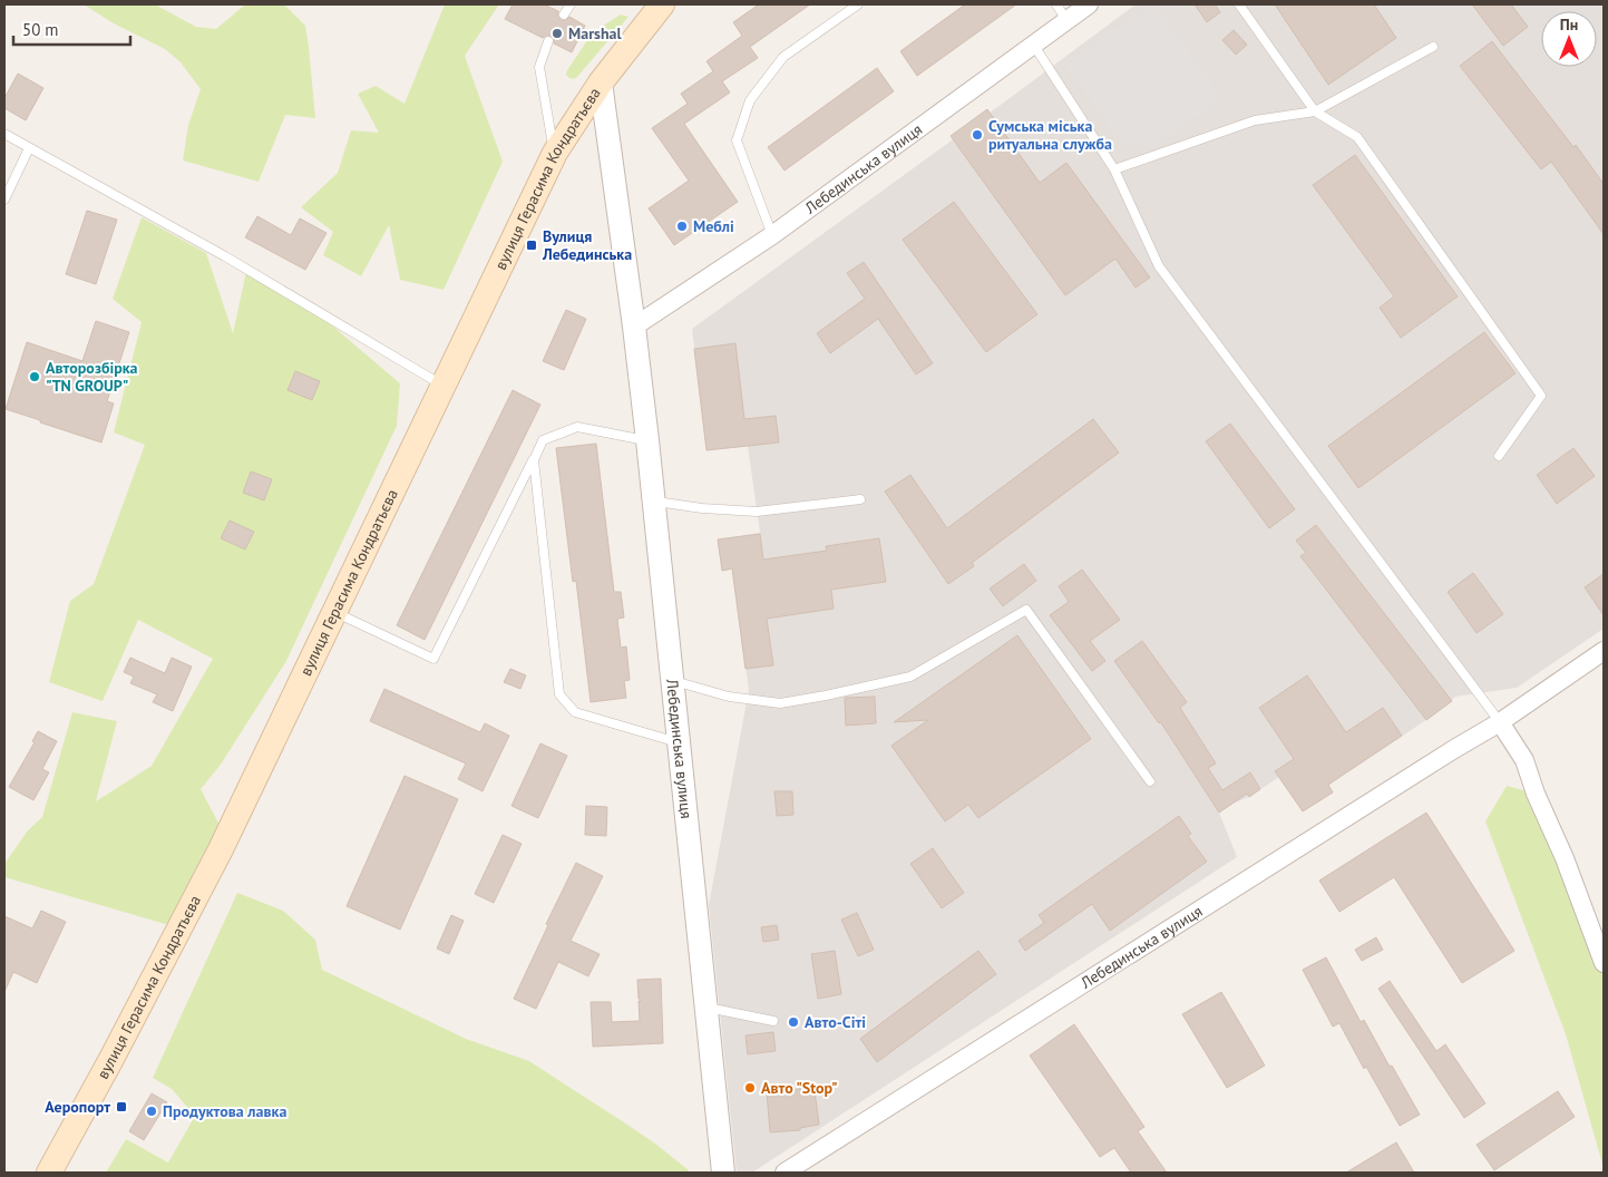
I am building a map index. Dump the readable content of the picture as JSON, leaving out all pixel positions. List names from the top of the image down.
{
  "streets": {
    "main road": ["вулиця Герасима Кондратьєва"],
    "street": ["Лебединська вулиця"]
  },
  "crossings": [
    ["Лебединська вулиця", "вулиця Герасима Кондратьєва"]
  ],
  "places": {
    "other": [
      "Marshal",
      "Сумська міська ритуальна служба",
      "Меблі",
      "Авторозбірка \"TN GROUP\"",
      "Авто-Сіті",
      "Авто \"Stop\"",
      "Продуктова лавка"
    ],
    "transit": ["Вулиця Лебединська", "Аеропорт"]
  },
  "scale_bar": "50 m",
  "north": "top"
}
